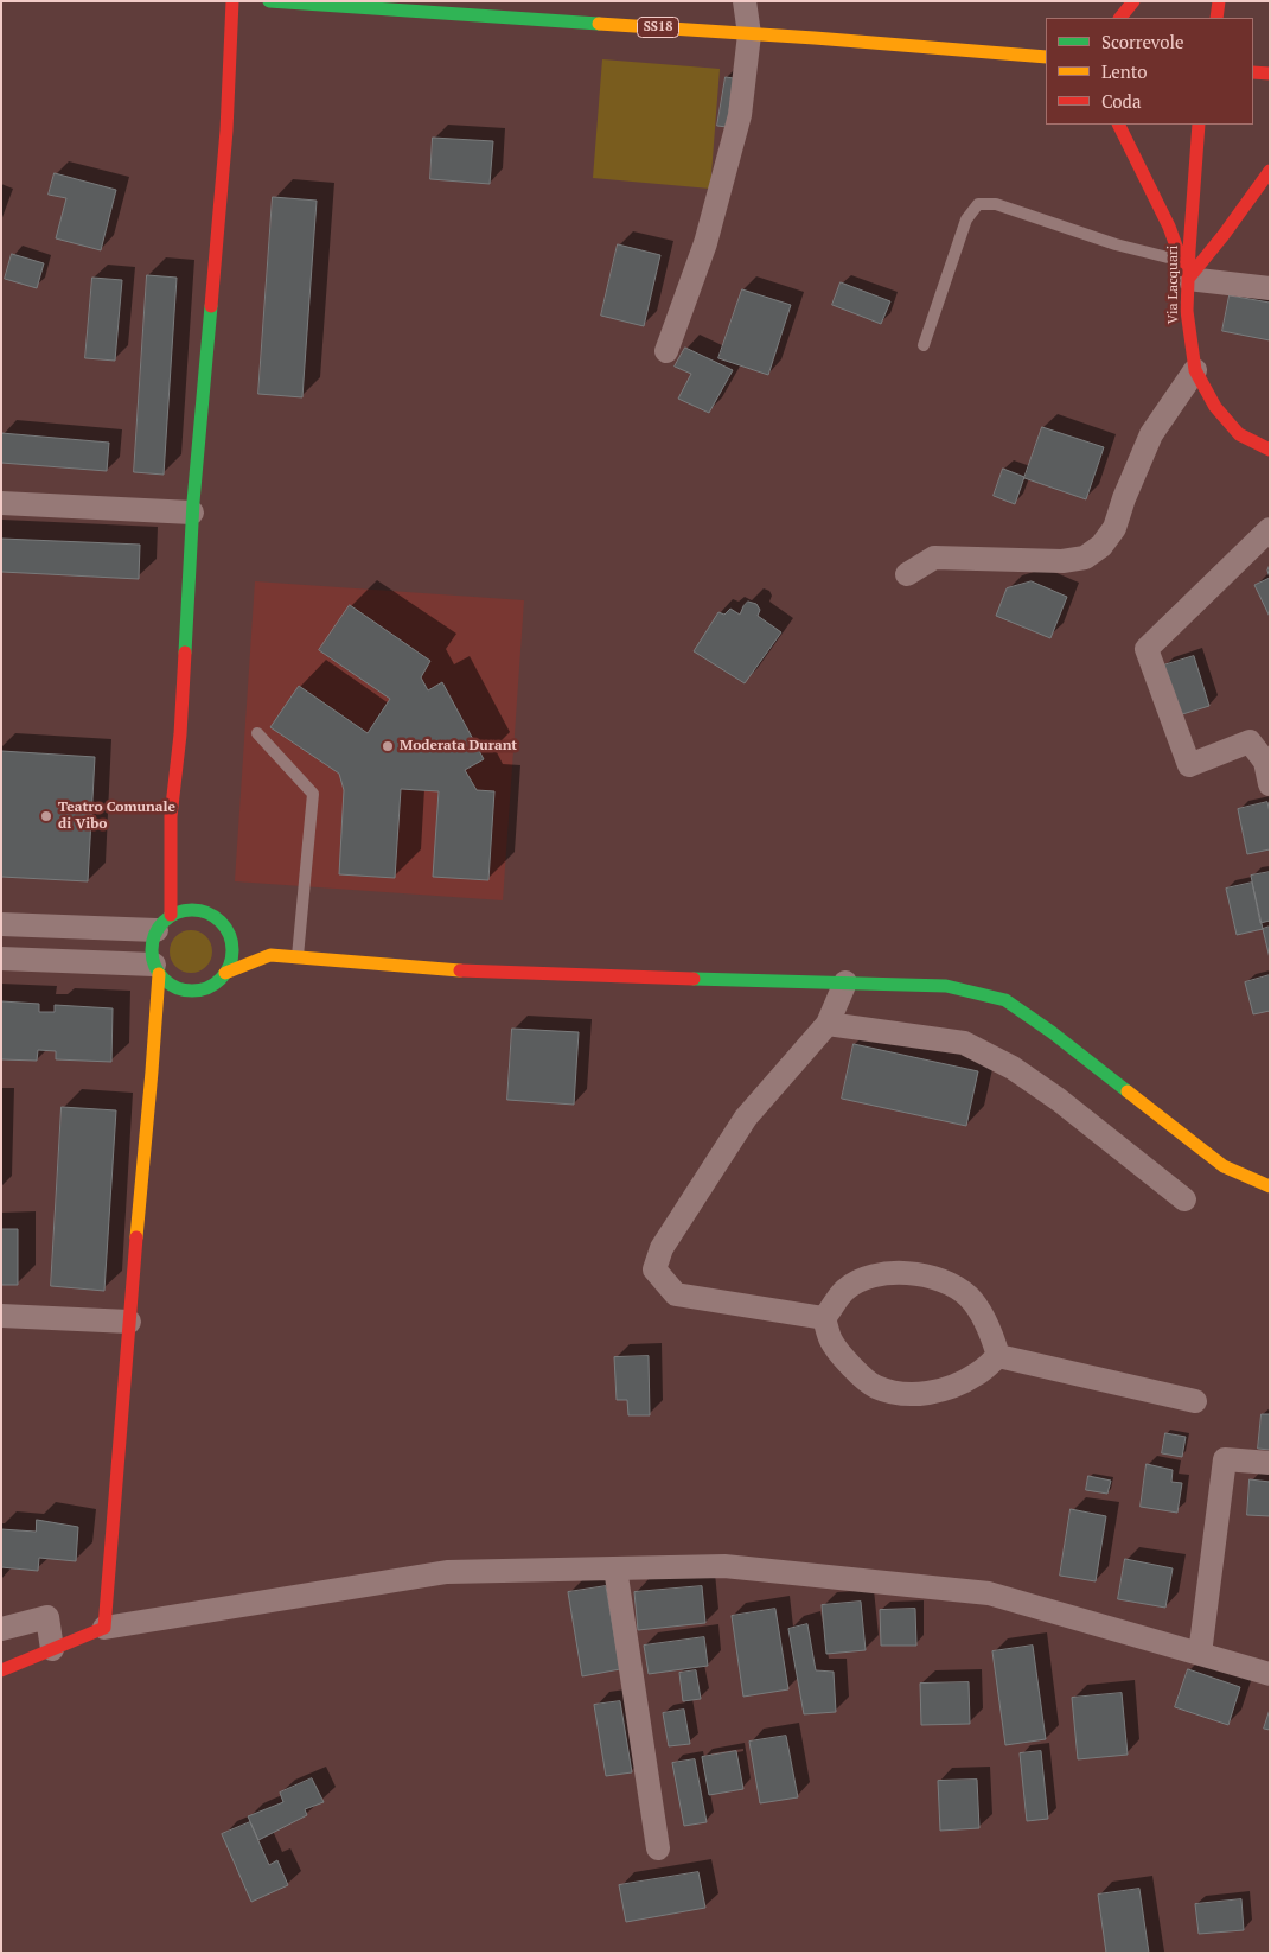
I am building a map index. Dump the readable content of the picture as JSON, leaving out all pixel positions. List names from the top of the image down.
{
  "streets": {
    "main road": ["SS18", "Via Lacquari"]
  },
  "places": ["Moderata Durant", "Teatro Comunale di Vibo"],
  "legend": ["Scorrevole", "Lento", "Coda"]
}
